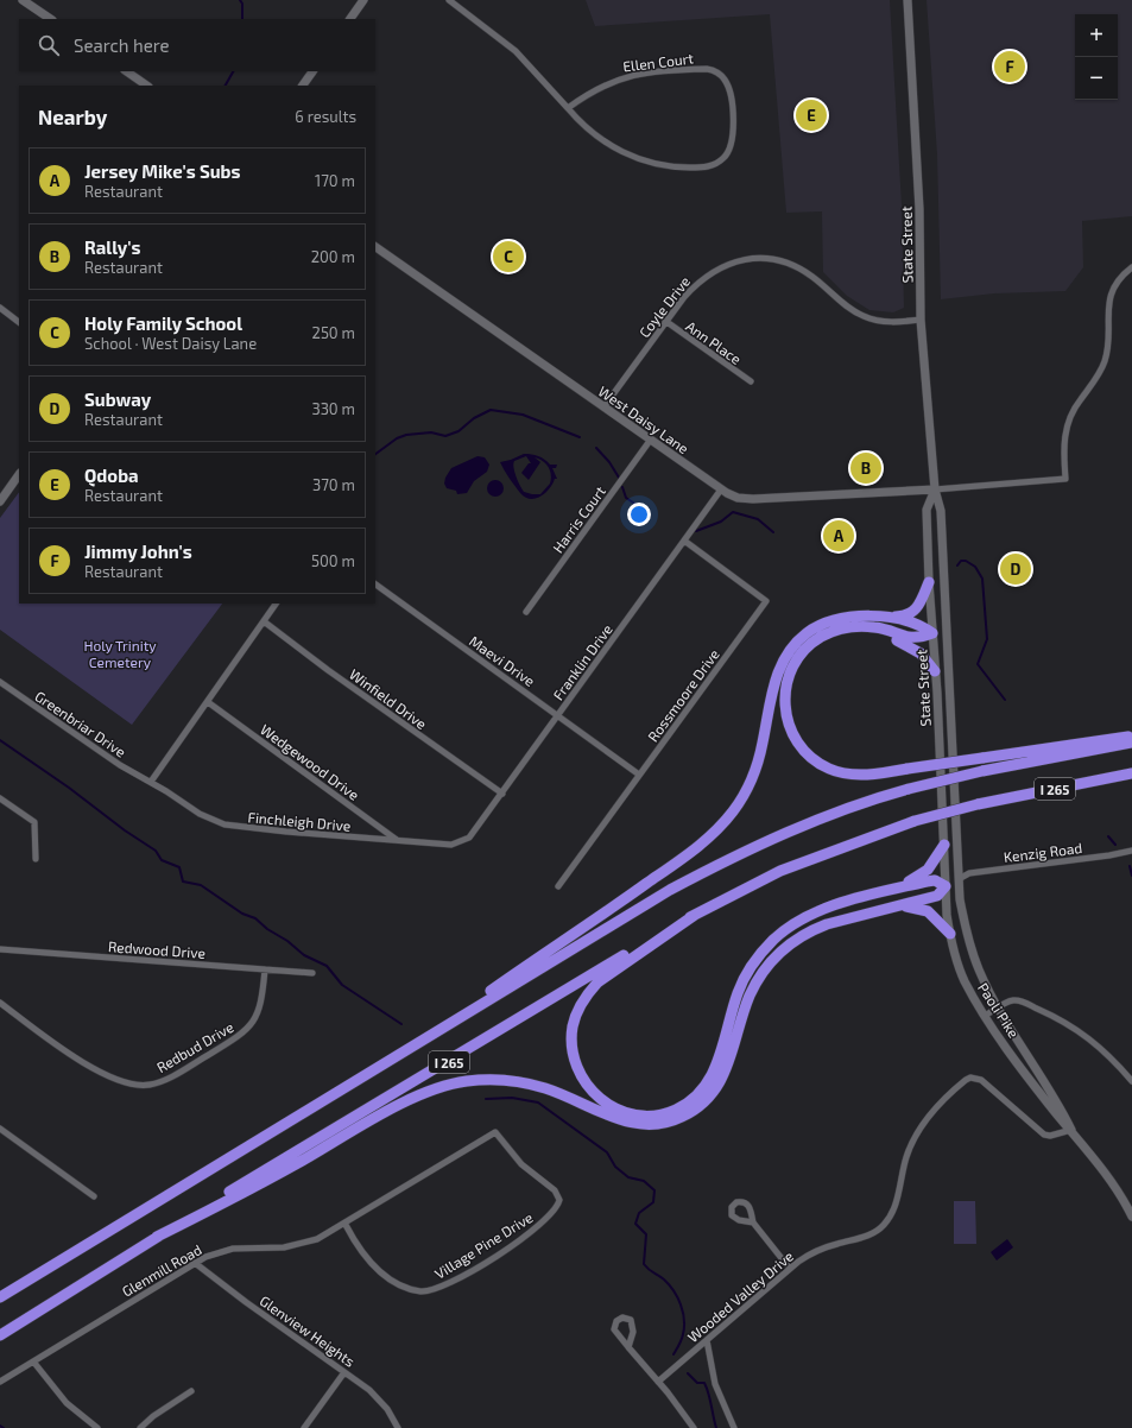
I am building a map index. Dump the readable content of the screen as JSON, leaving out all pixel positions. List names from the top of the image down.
{
  "streets": {
    "highway": ["I 265"],
    "main road": ["State Street", "West Daisy Lane", "Paoli Pike"],
    "street": [
      "Ellen Court",
      "Coyle Drive",
      "Ann Place",
      "Harris Court",
      "Maevi Drive",
      "Franklin Drive",
      "Rossmoore Drive",
      "Winfield Drive",
      "Greenbriar Drive",
      "Wedgewood Drive",
      "Finchleigh Drive",
      "Kenzig Road",
      "Redwood Drive",
      "Redbud Drive",
      "Village Pine Drive",
      "Glenmill Road",
      "Wooded Valley Drive",
      "Glenview Heights"
    ]
  },
  "crossings": [
    ["State Street", "Coyle Drive"],
    ["State Street", "West Daisy Lane"],
    ["State Street", "Kenzig Road"],
    ["State Street", "Paoli Pike"],
    ["Coyle Drive", "Ann Place"],
    ["Coyle Drive", "West Daisy Lane"],
    ["West Daisy Lane", "Harris Court"],
    ["West Daisy Lane", "Franklin Drive"],
    ["Maevi Drive", "Franklin Drive"],
    ["Maevi Drive", "Rossmoore Drive"],
    ["Franklin Drive", "Rossmoore Drive"],
    ["Franklin Drive", "Winfield Drive"],
    ["Franklin Drive", "Finchleigh Drive"],
    ["Greenbriar Drive", "Finchleigh Drive"],
    ["Wedgewood Drive", "Finchleigh Drive"],
    ["Kenzig Road", "Paoli Pike"],
    ["Redwood Drive", "Redbud Drive"],
    ["Paoli Pike", "Wooded Valley Drive"],
    ["Village Pine Drive", "Glenmill Road"],
    ["Glenmill Road", "Glenview Heights"]
  ],
  "parks": ["Holy Trinity Cemetery"],
  "page": {
    "map_buttons": ["+", "−"],
    "search": "Search here",
    "pins": [
      "F",
      "E",
      "C",
      "B",
      "A",
      "D"
    ],
    "heading": ["Nearby", "6 results"],
    "list": [
      {
        "mark": "A",
        "name": "Jersey Mike's Subs",
        "note": "Restaurant",
        "value": "170 m"
      },
      {
        "mark": "B",
        "name": "Rally's",
        "note": "Restaurant",
        "value": "200 m"
      },
      {
        "mark": "C",
        "name": "Holy Family School",
        "note": "School · West Daisy Lane",
        "value": "250 m"
      },
      {
        "mark": "D",
        "name": "Subway",
        "note": "Restaurant",
        "value": "330 m"
      },
      {
        "mark": "E",
        "name": "Qdoba",
        "note": "Restaurant",
        "value": "370 m"
      },
      {
        "mark": "F",
        "name": "Jimmy John's",
        "note": "Restaurant",
        "value": "500 m"
      }
    ]
  }
}
